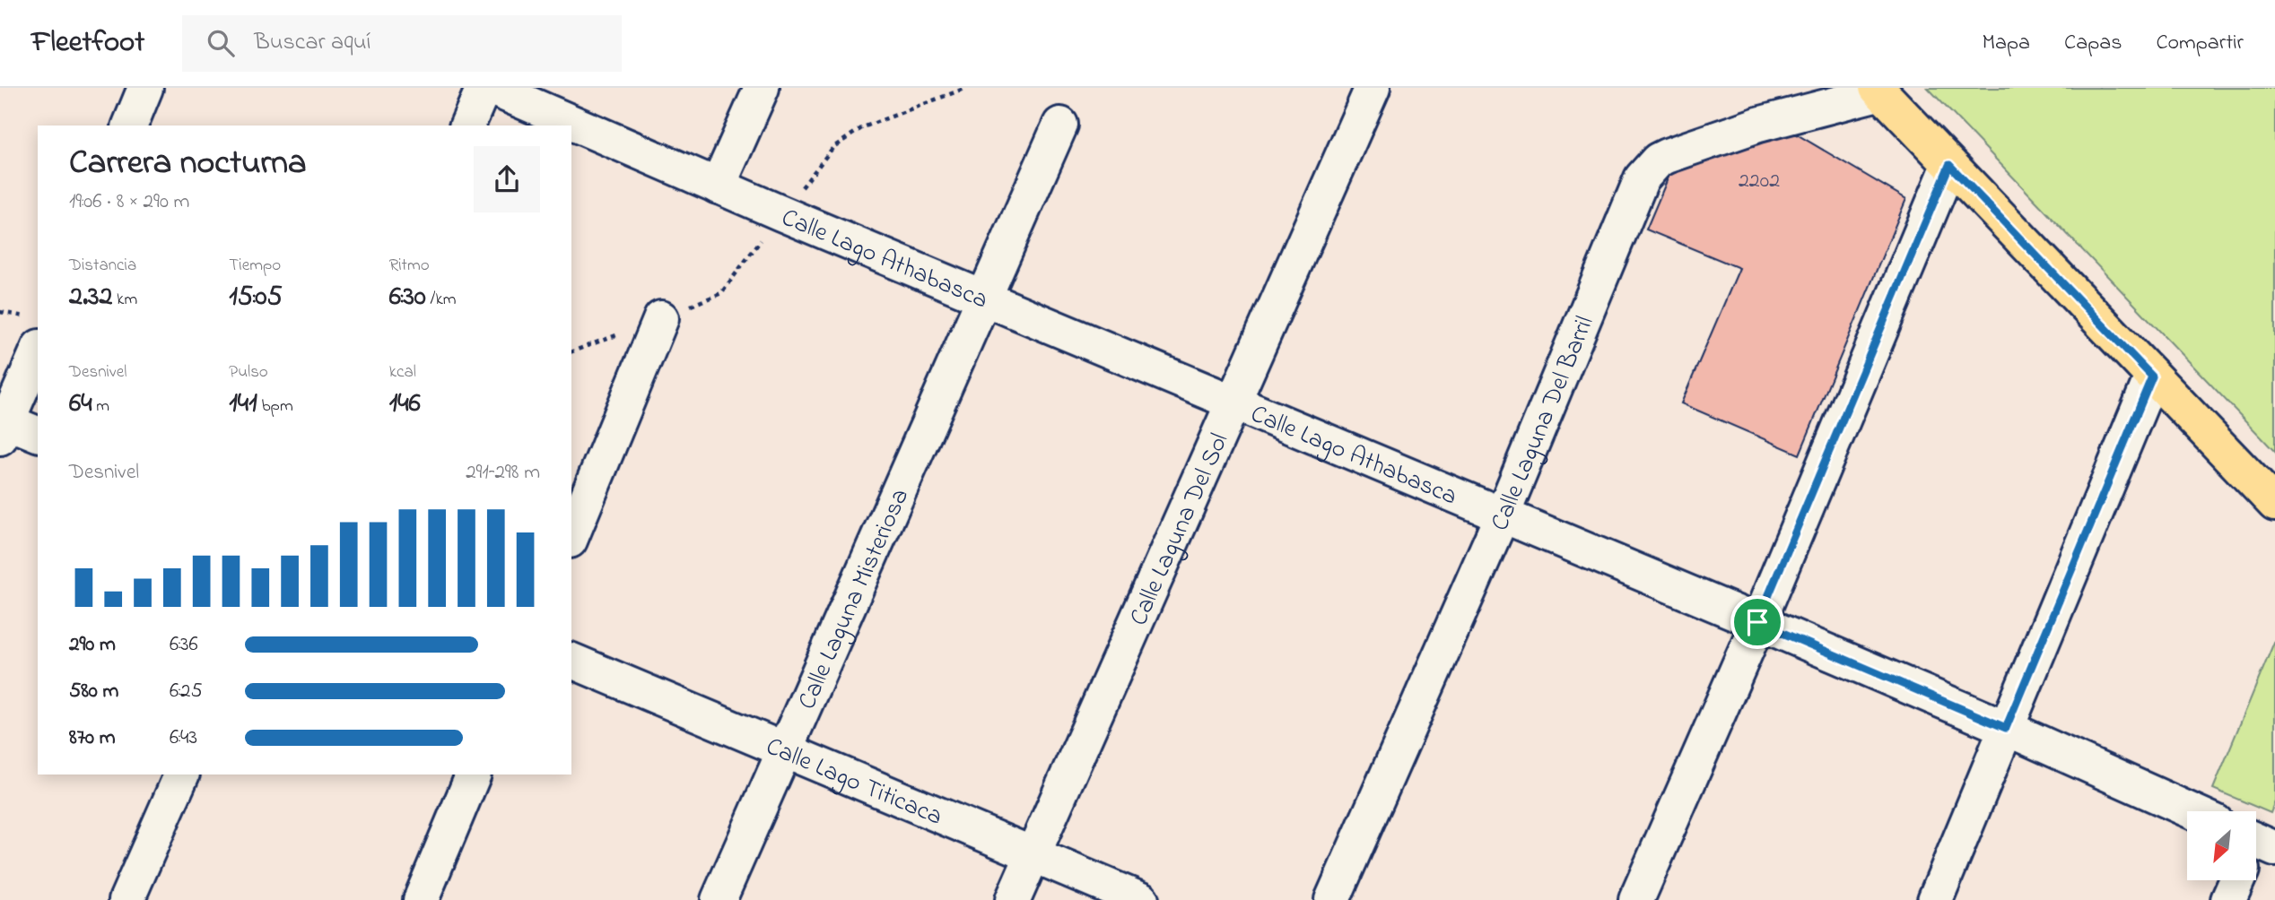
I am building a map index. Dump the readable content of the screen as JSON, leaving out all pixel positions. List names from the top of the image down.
{
  "streets": {
    "street": [
      "Calle Lago Athabasca",
      "Calle Laguna Del Barril",
      "Calle Laguna Del Sol",
      "Calle Laguna Misteriosa",
      "Calle Lago Titicaca"
    ]
  },
  "crossings": [
    ["Calle Lago Athabasca", "Calle Laguna Del Barril"],
    ["Calle Lago Athabasca", "Calle Laguna Del Sol"],
    ["Calle Lago Athabasca", "Calle Laguna Misteriosa"],
    ["Calle Laguna Del Sol", "Calle Lago Titicaca"],
    ["Calle Laguna Misteriosa", "Calle Lago Titicaca"]
  ],
  "house_numbers": ["2202"],
  "north": "bottom left",
  "page": {
    "header": "Fleetfoot",
    "search": "Buscar aquí",
    "nav": ["Mapa", "Capas", "Compartir"],
    "heading": ["Carrera nocturna", "19:06 · 8 × 290 m"],
    "stats": [
      ["Distancia", "2.32 km"],
      ["Tiempo", "15:05"],
      ["Ritmo", "6:30 /km"],
      ["Desnivel", "64 m"],
      ["Pulso", "141 bpm"],
      ["kcal", "146"]
    ],
    "chart": ["Desnivel", "291–298 m"],
    "list": [
      {
        "name": "290 m",
        "note": "6:36"
      },
      {
        "name": "580 m",
        "note": "6:25"
      },
      {
        "name": "870 m",
        "note": "6:43"
      }
    ]
  }
}
